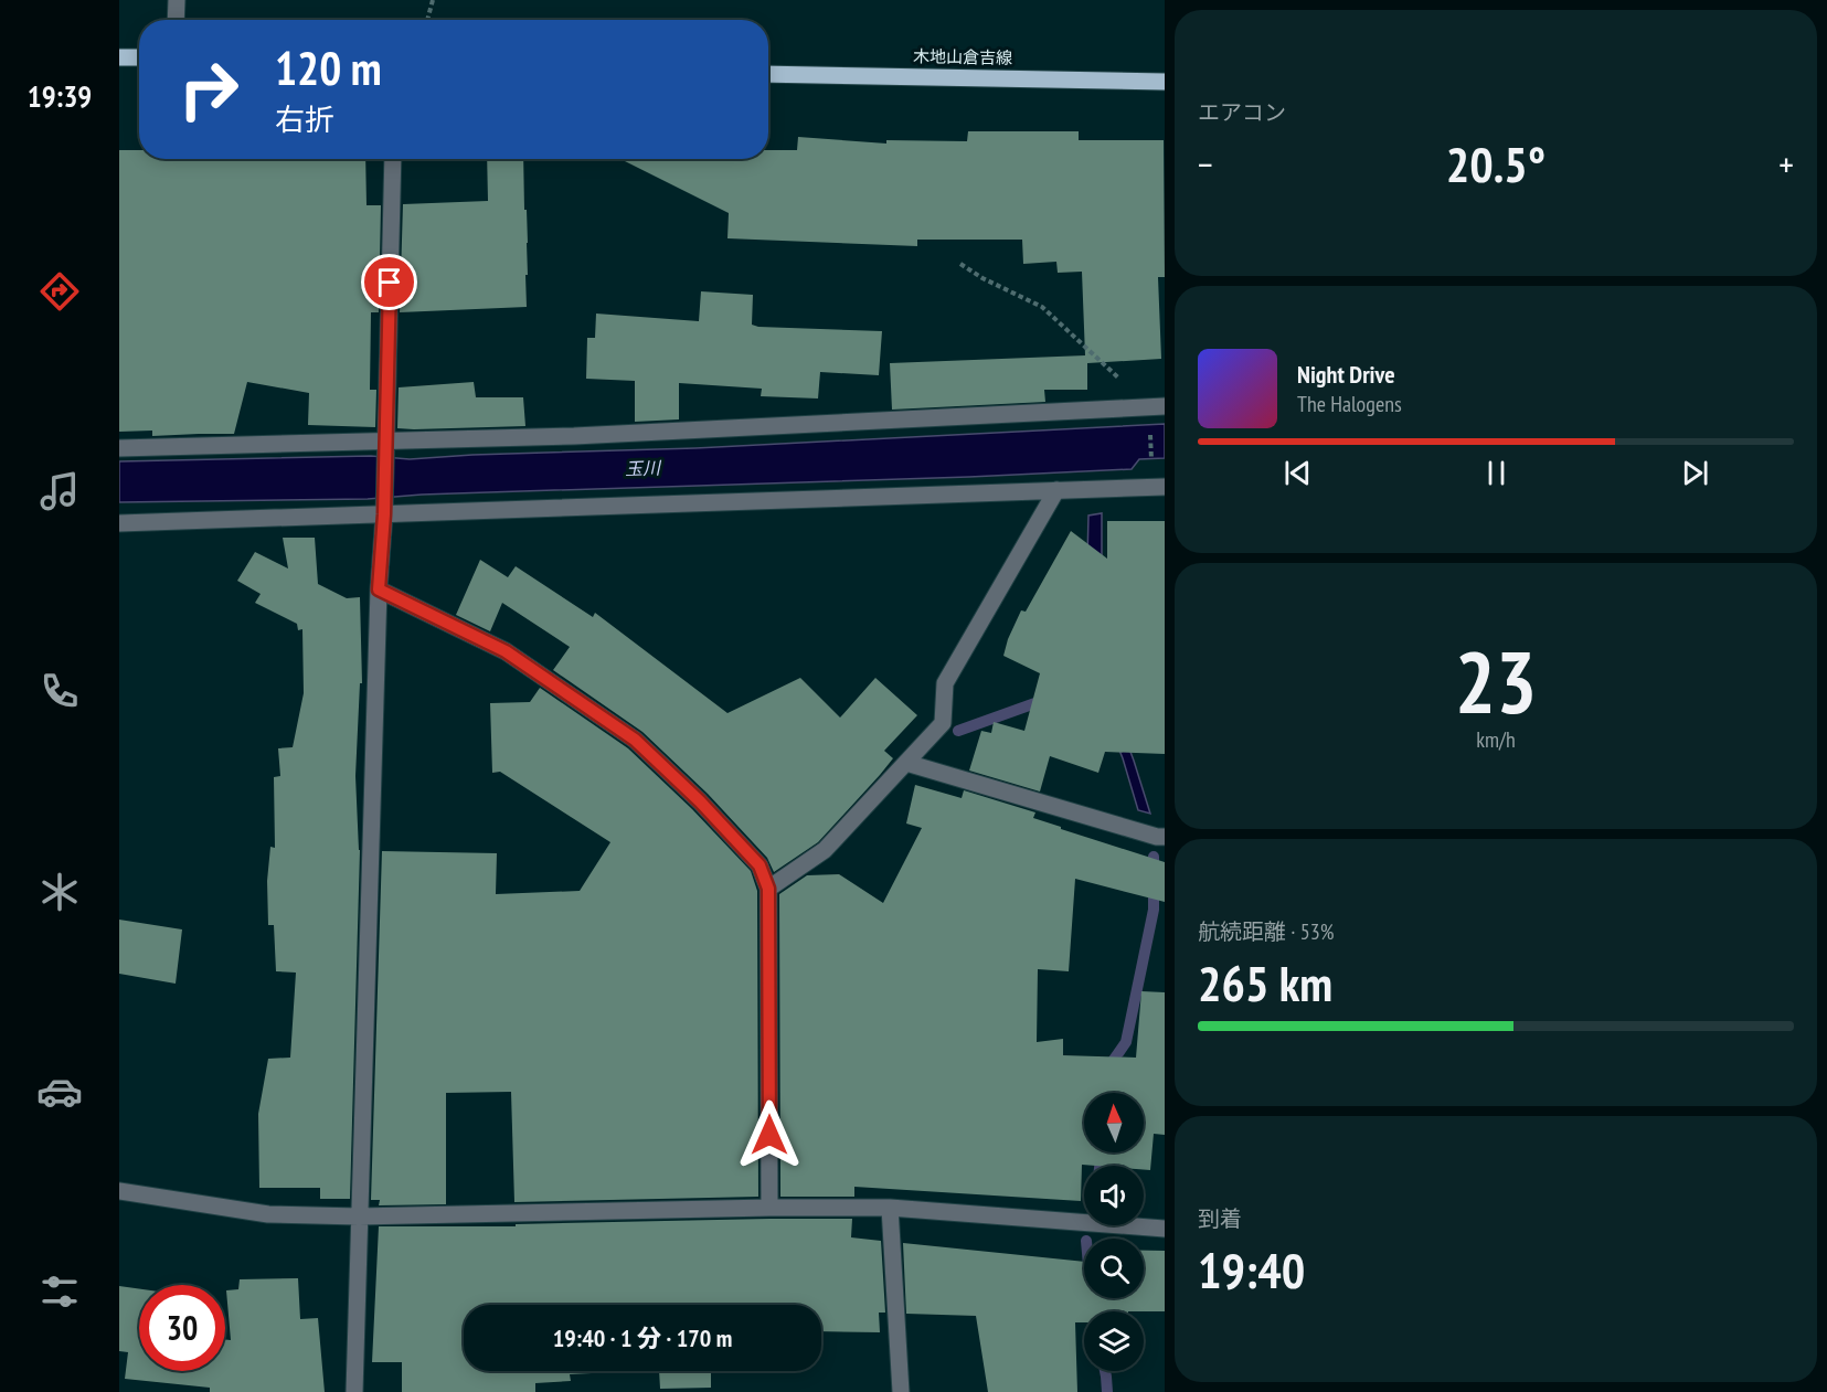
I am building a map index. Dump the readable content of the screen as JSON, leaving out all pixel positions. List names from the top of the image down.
{
  "streets": {
    "main road": ["木地山倉吉線"]
  },
  "water": ["玉川"],
  "north": "top",
  "page": {
    "tabs": "19:39",
    "tile": [
      "エアコン",
      ["23", "km/h"],
      ["航続距離 · 53%", "265 km"],
      ["到着", "19:40"]
    ],
    "turn": ["120 m", "右折"],
    "heat": ["−", "20.5°", "+"],
    "song": ["Night Drive", "The Halogens"],
    "limit": "30",
    "trip": "19:40 · 1 分 · 170 m"
  }
}
